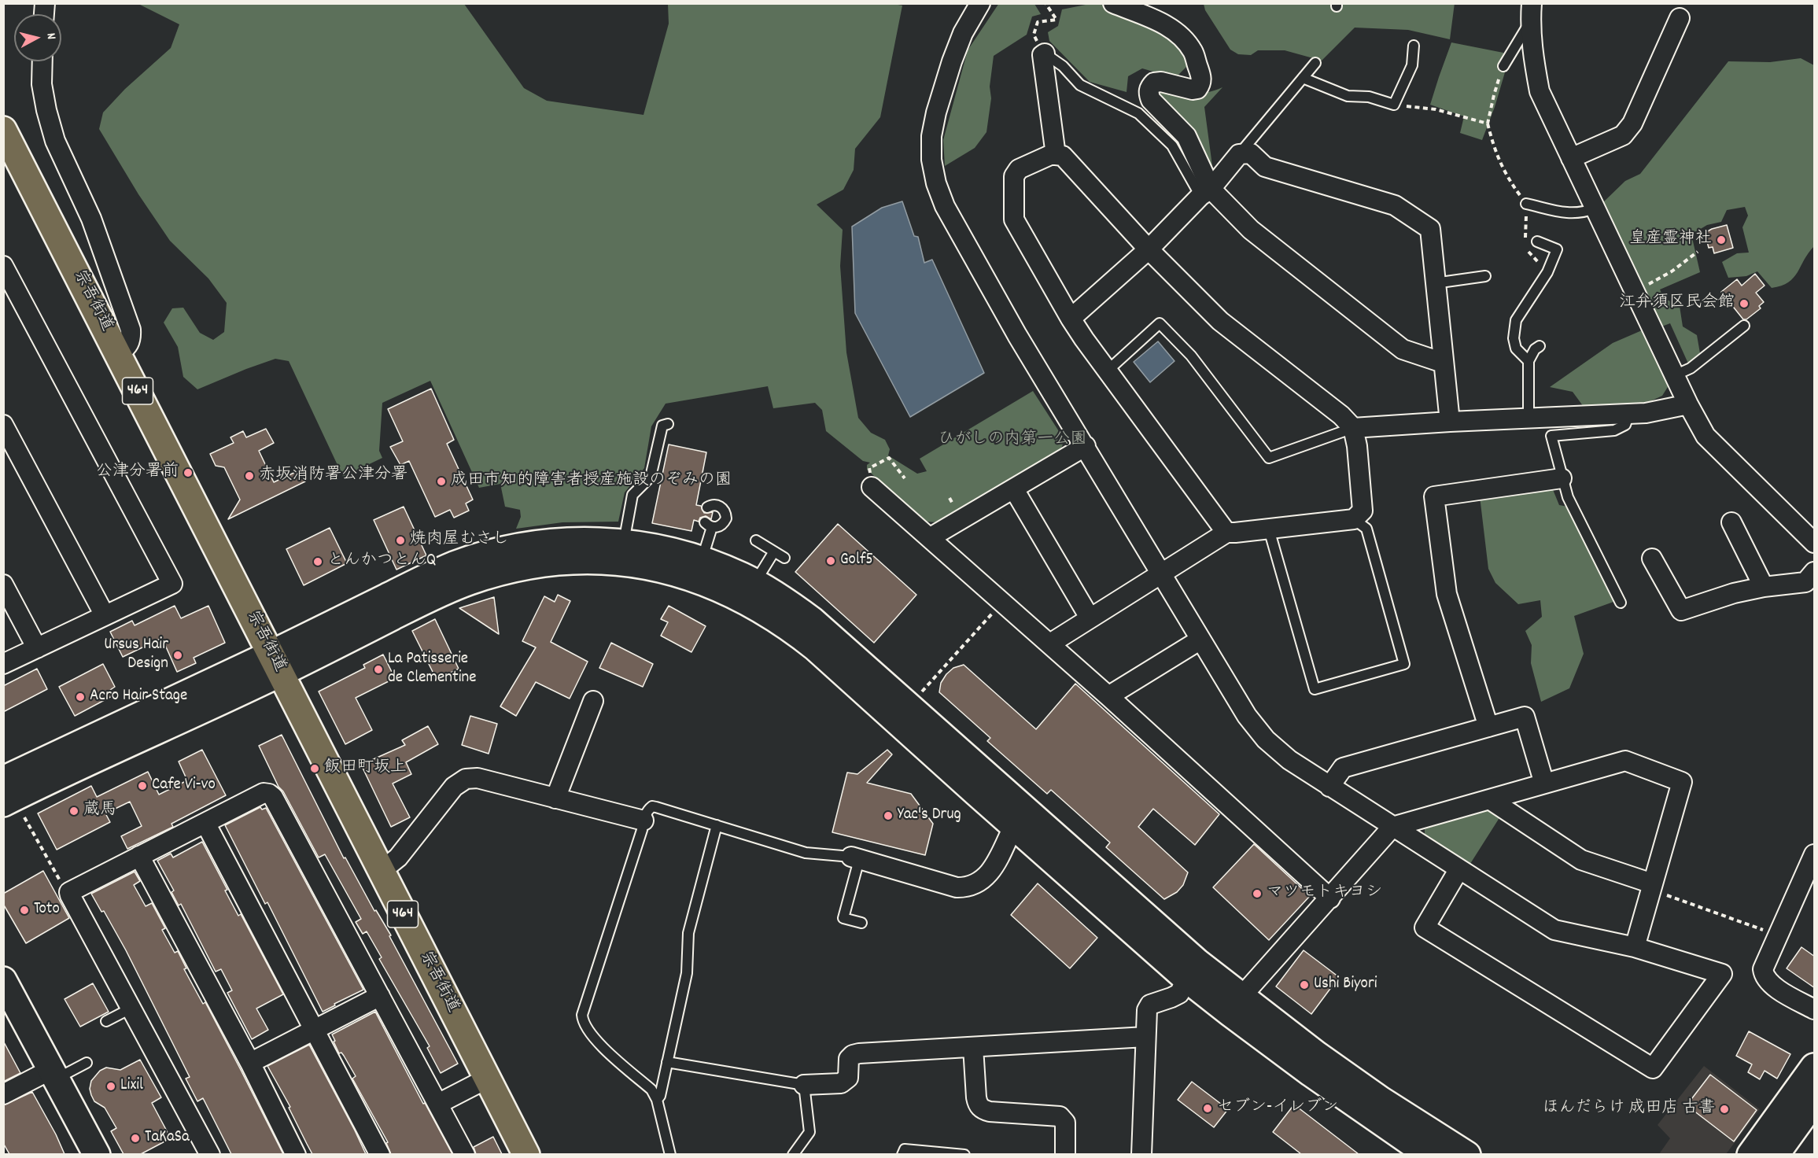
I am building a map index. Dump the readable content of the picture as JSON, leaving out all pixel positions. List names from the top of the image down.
{
  "streets": {
    "highway": ["宗吾街道", "464"]
  },
  "parks": ["ひがしの内第一公園"],
  "places": [
    "皇産霊神社",
    "江弁須区民会館",
    "公津分署前",
    "赤坂消防署公津分署",
    "成田市知的障害者授産施設のぞみの園",
    "焼肉屋むさし",
    "Golf5",
    "とんかつとんQ",
    "Ursus Hair Design",
    "La Patisserie de Clementine",
    "Acro Hair Stage",
    "飯田町坂上",
    "Cafe Vi-vo",
    "蔵馬",
    "Yac's Drug",
    "マツモトキヨシ",
    "Toto",
    "Ushi Biyori",
    "Lixil",
    "セブン-イレブン",
    "ほんだらけ 成田店 古書",
    "TaKaSa"
  ],
  "north": "right"
}
